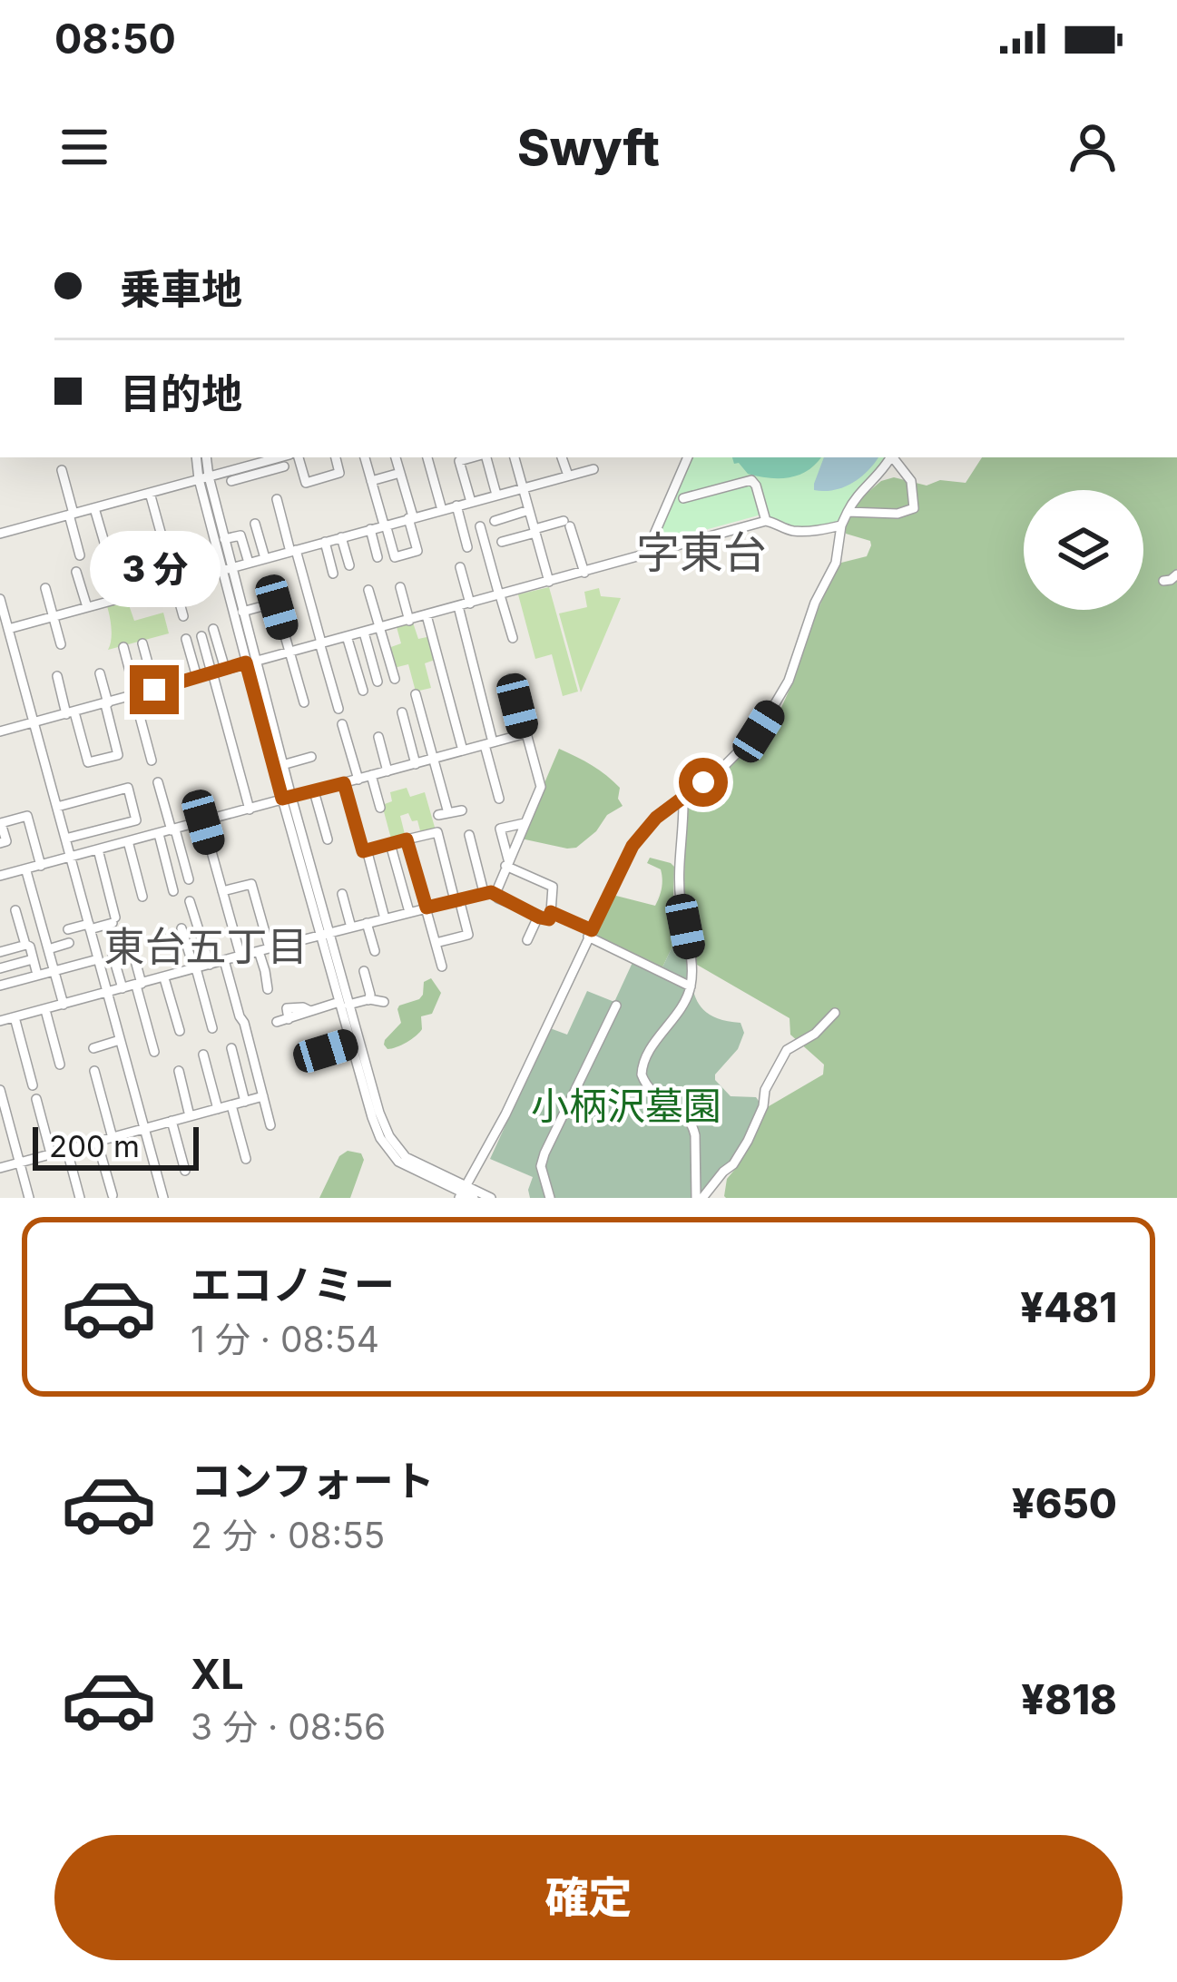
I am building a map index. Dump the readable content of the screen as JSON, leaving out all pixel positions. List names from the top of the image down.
{
  "districts": ["字東台", "東台五丁目"],
  "parks": ["小柄沢墓園"],
  "scale_bar": "200 m",
  "page": {
    "status": "08:50",
    "header": "Swyft",
    "banner": ["乗車地", "目的地"],
    "bubble": "3 分",
    "scale": "200 m",
    "list": [
      {
        "name": "エコノミー",
        "note": "1 分 · 08:54",
        "value": "¥481"
      },
      {
        "name": "コンフォート",
        "note": "2 分 · 08:55",
        "value": "¥650"
      },
      {
        "name": "XL",
        "note": "3 分 · 08:56",
        "value": "¥818"
      }
    ],
    "buttons": "確定"
  }
}
